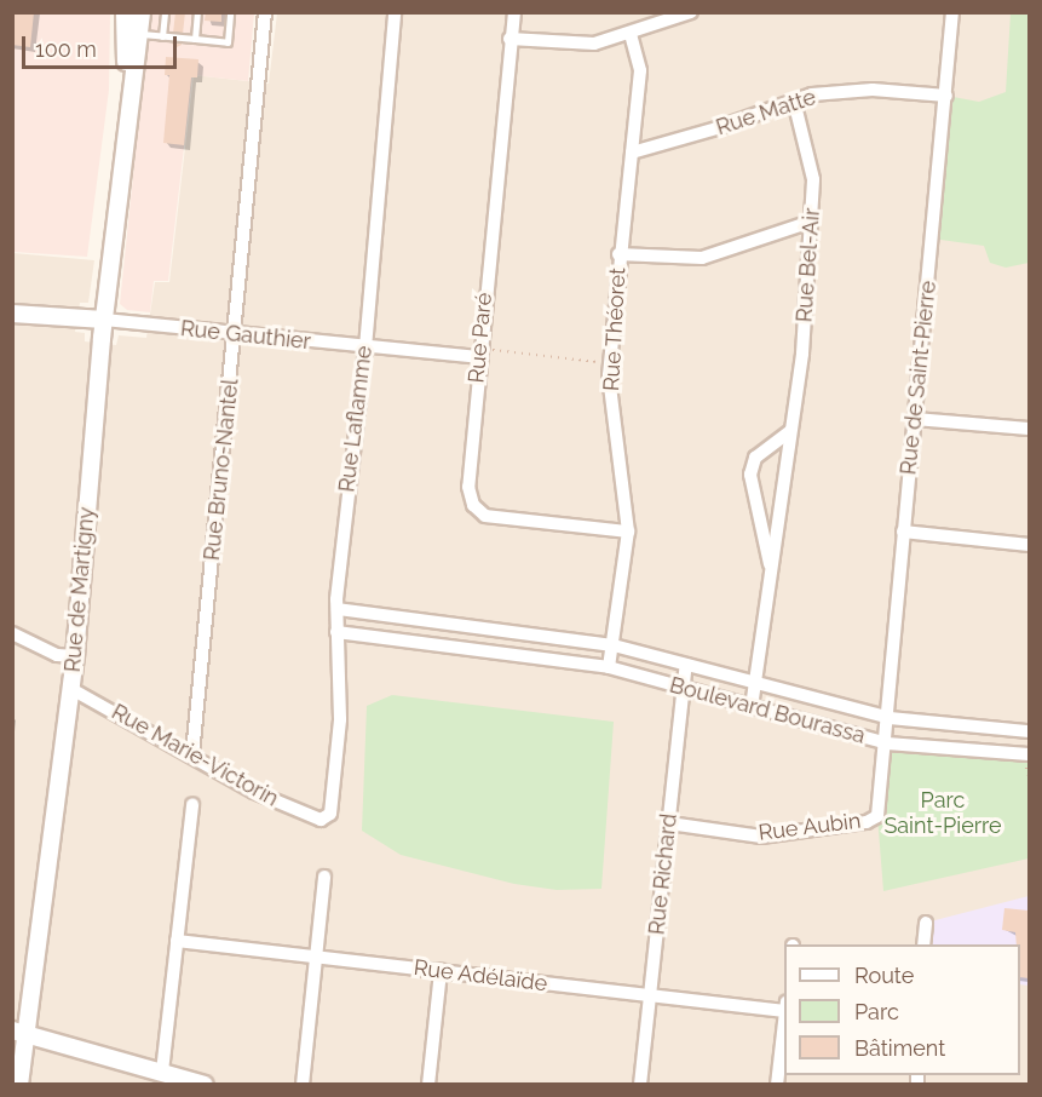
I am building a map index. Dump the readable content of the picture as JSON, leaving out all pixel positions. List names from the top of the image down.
{
  "streets": {
    "main road": ["Rue Gauthier", "Rue de Martigny"],
    "street": [
      "Rue Matte",
      "Rue Bel-Air",
      "Rue Théoret",
      "Rue Paré",
      "Rue de Saint-Pierre",
      "Rue Laflamme",
      "Rue Bruno-Nantel",
      "Boulevard Bourassa",
      "Rue Marie-Victorin",
      "Rue Aubin",
      "Rue Richard",
      "Rue Adélaïde"
    ]
  },
  "crossings": [
    ["Rue Matte", "Rue Bel-Air"],
    ["Rue Matte", "Rue Théoret"],
    ["Rue Matte", "Rue de Saint-Pierre"],
    ["Rue Bel-Air", "Boulevard Bourassa"],
    ["Rue Théoret", "Rue Paré"],
    ["Rue Théoret", "Boulevard Bourassa"],
    ["Rue Gauthier", "Rue Paré"],
    ["Rue Gauthier", "Rue Laflamme"],
    ["Rue Gauthier", "Rue Bruno-Nantel"],
    ["Rue Gauthier", "Rue de Martigny"],
    ["Rue de Saint-Pierre", "Boulevard Bourassa"],
    ["Rue de Saint-Pierre", "Rue Aubin"],
    ["Rue Laflamme", "Boulevard Bourassa"],
    ["Rue Laflamme", "Rue Marie-Victorin"],
    ["Rue Bruno-Nantel", "Rue Marie-Victorin"],
    ["Rue de Martigny", "Rue Marie-Victorin"],
    ["Boulevard Bourassa", "Rue Aubin"],
    ["Boulevard Bourassa", "Rue Richard"],
    ["Rue Aubin", "Rue Richard"],
    ["Rue Richard", "Rue Adélaïde"]
  ],
  "parks": ["Parc Saint-Pierre"],
  "legend": ["Route", "Parc", "Bâtiment"],
  "scale_bar": "100 m"
}
